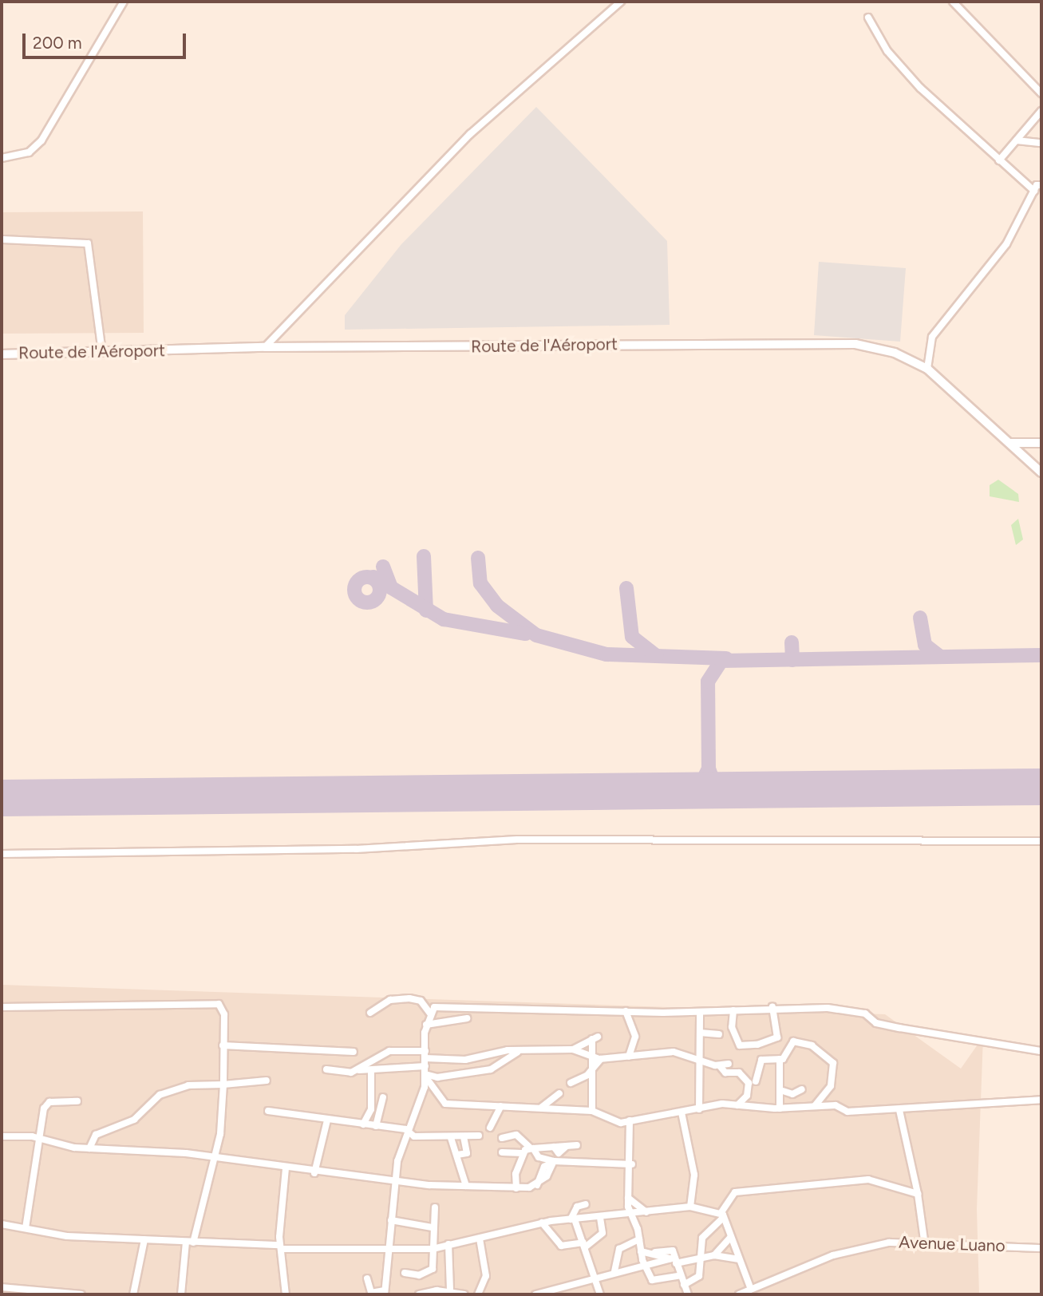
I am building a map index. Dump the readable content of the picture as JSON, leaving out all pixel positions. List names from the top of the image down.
{
  "streets": {
    "main road": ["Route de l'Aéroport"],
    "street": ["Avenue Luano"]
  },
  "scale_bar": "200 m"
}
